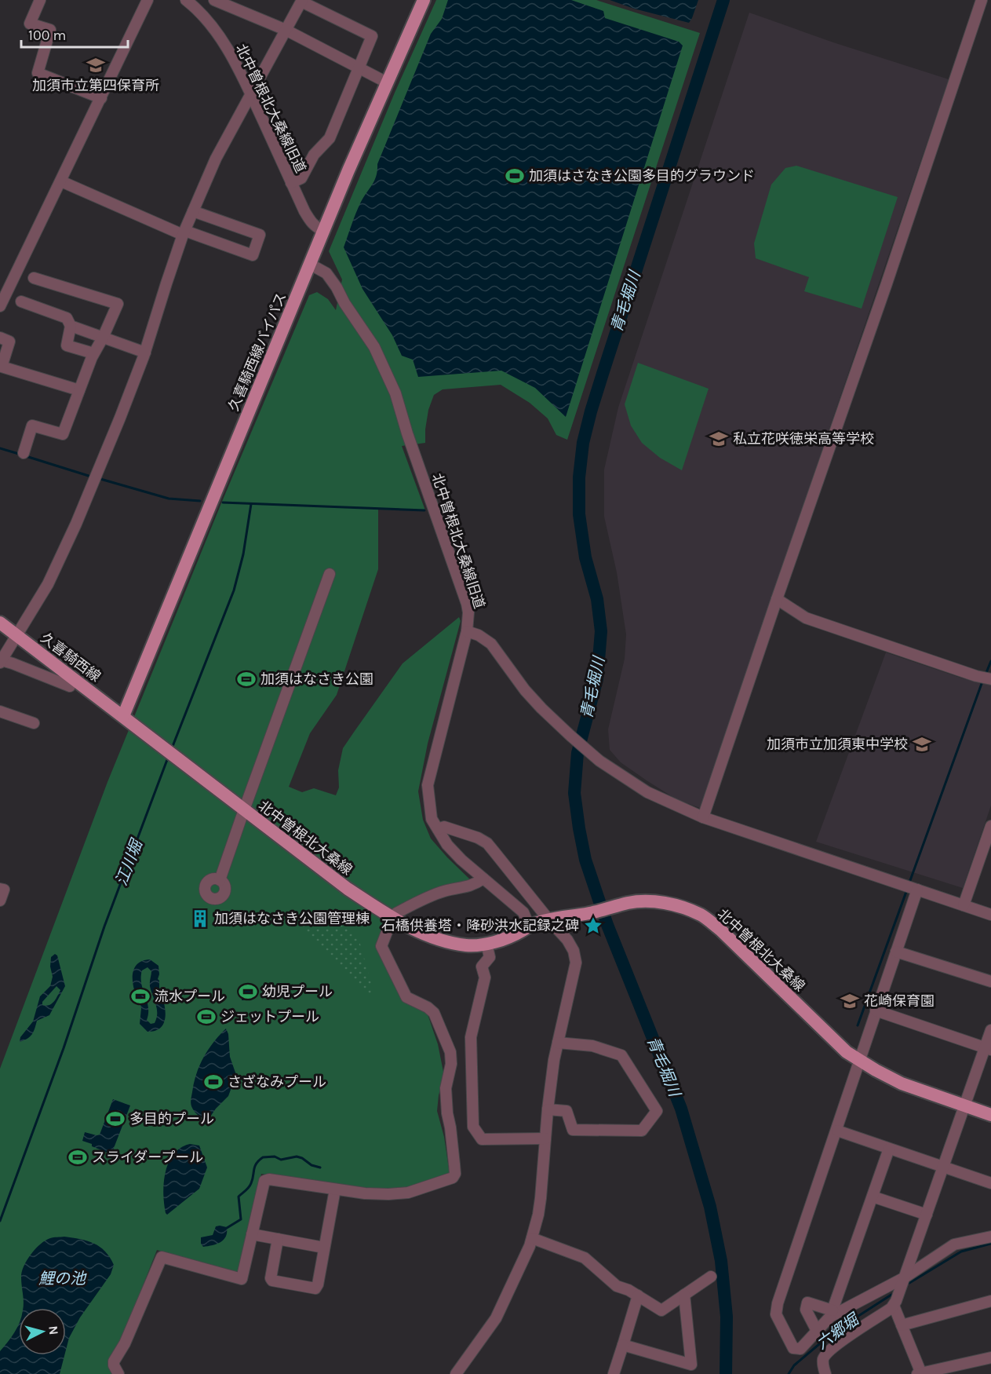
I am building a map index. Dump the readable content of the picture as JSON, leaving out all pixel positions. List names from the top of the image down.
{
  "streets": {
    "main road": ["久喜騎西線バイパス", "久喜騎西線", "北中曽根北大桑線"],
    "street": ["北中曽根北大桑線旧道"]
  },
  "crossings": [
    ["北中曽根北大桑線旧道", "久喜騎西線バイパス"],
    ["北中曽根北大桑線旧道", "北中曽根北大桑線"],
    ["久喜騎西線バイパス", "久喜騎西線"],
    ["久喜騎西線バイパス", "北中曽根北大桑線"],
    ["久喜騎西線", "北中曽根北大桑線"]
  ],
  "water": [
    "青毛堀川",
    "江川堀",
    "鯉の池",
    "六郷堀"
  ],
  "places": {
    "school or university": [
      "加須市立第四保育所",
      "私立花咲徳栄高等学校",
      "加須市立加須東中学校",
      "花崎保育園"
    ],
    "sports": [
      "加須はさなき公園多目的グラウンド",
      "加須はなさき公園",
      "幼児プール",
      "流水プール",
      "ジェットプール",
      "さざなみプール",
      "多目的プール",
      "スライダープール"
    ],
    "building": ["加須はなさき公園管理棟"],
    "place": ["石橋供養塔・降砂洪水記録之碑"]
  },
  "scale_bar": "100 m",
  "north": "right"
}
